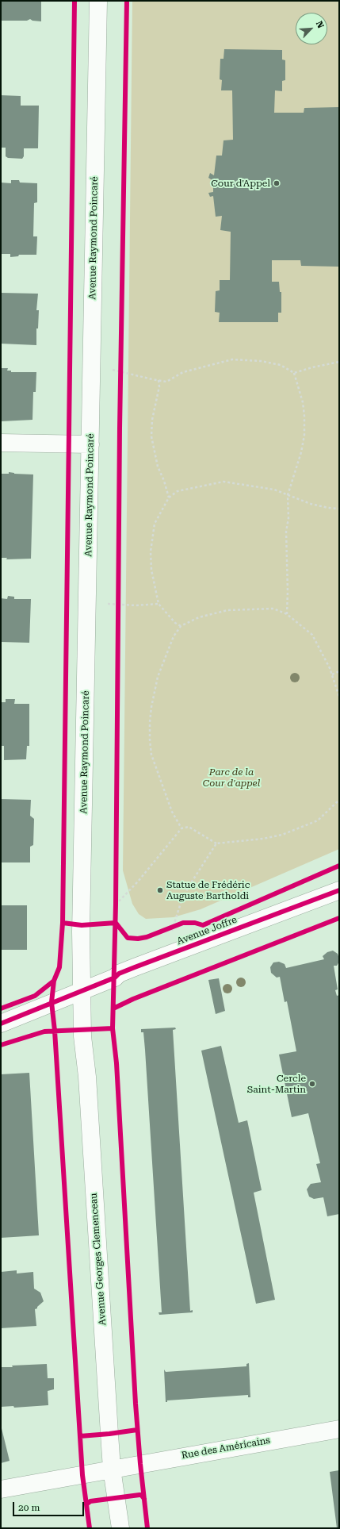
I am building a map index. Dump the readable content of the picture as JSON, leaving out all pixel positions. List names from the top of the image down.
{
  "streets": {
    "street": [
      "Avenue Raymond Poincaré",
      "Avenue Joffre",
      "Avenue Georges Clemenceau",
      "Rue des Américains"
    ]
  },
  "crossings": [
    ["Avenue Raymond Poincaré", "Avenue Joffre"],
    ["Avenue Raymond Poincaré", "Avenue Georges Clemenceau"],
    ["Avenue Joffre", "Avenue Georges Clemenceau"],
    ["Avenue Georges Clemenceau", "Rue des Américains"]
  ],
  "parks": ["Parc de la Cour d'appel"],
  "places": ["Cour d'Appel", "Statue de Frédéric Auguste Bartholdi", "Cercle Saint-Martin"],
  "scale_bar": "20 m",
  "north": "top right"
}
